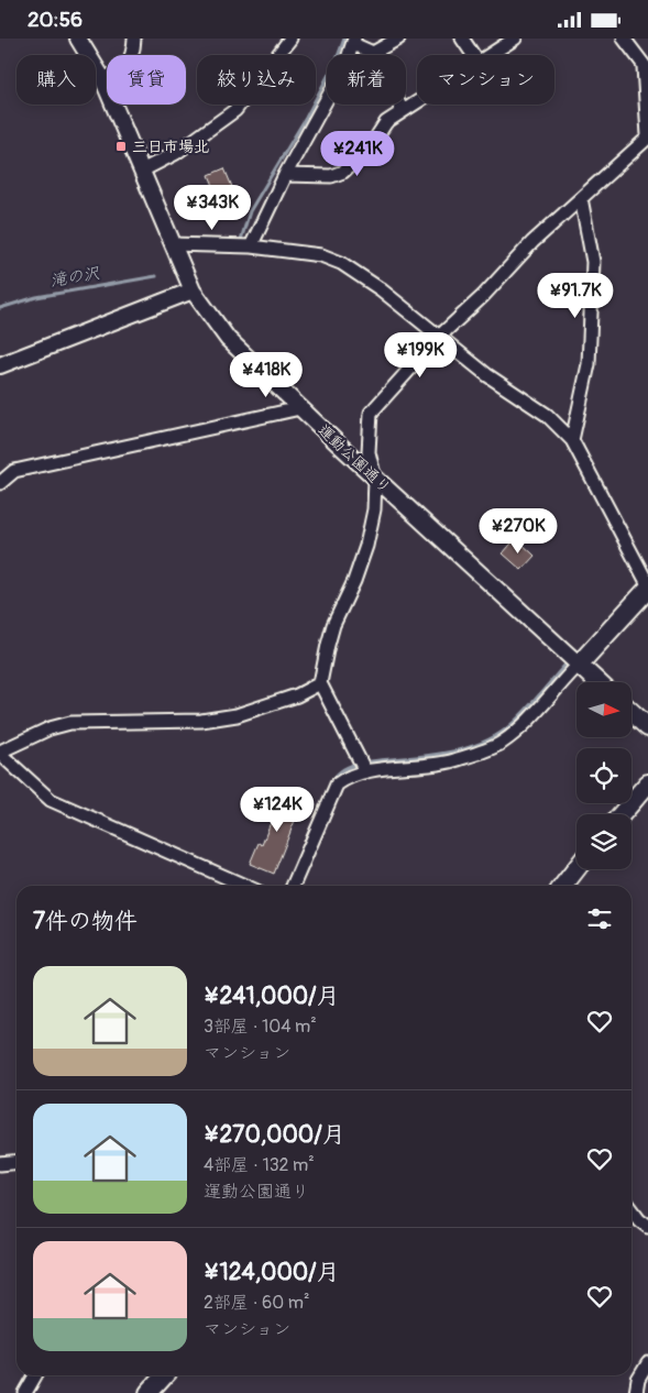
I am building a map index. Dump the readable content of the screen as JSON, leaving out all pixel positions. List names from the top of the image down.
{
  "streets": {
    "main road": ["運動公園通り"]
  },
  "water": ["滝の沢"],
  "places": {
    "transit": ["三日市場北"]
  },
  "north": "right",
  "page": {
    "status": "20:56",
    "chip": [
      "購入",
      "賃貸",
      "絞り込み",
      "新着",
      "マンション"
    ],
    "price": [
      "¥241K",
      "¥343K",
      "¥91.7K",
      "¥199K",
      "¥418K",
      "¥270K",
      "¥124K"
    ],
    "heading": "7件の物件",
    "list": [
      {
        "name": "¥241,000/月",
        "note": "3部屋 · 104 m² · マンション"
      },
      {
        "name": "¥270,000/月",
        "note": "4部屋 · 132 m² · 運動公園通り"
      },
      {
        "name": "¥124,000/月",
        "note": "2部屋 · 60 m² · マンション"
      }
    ]
  }
}
